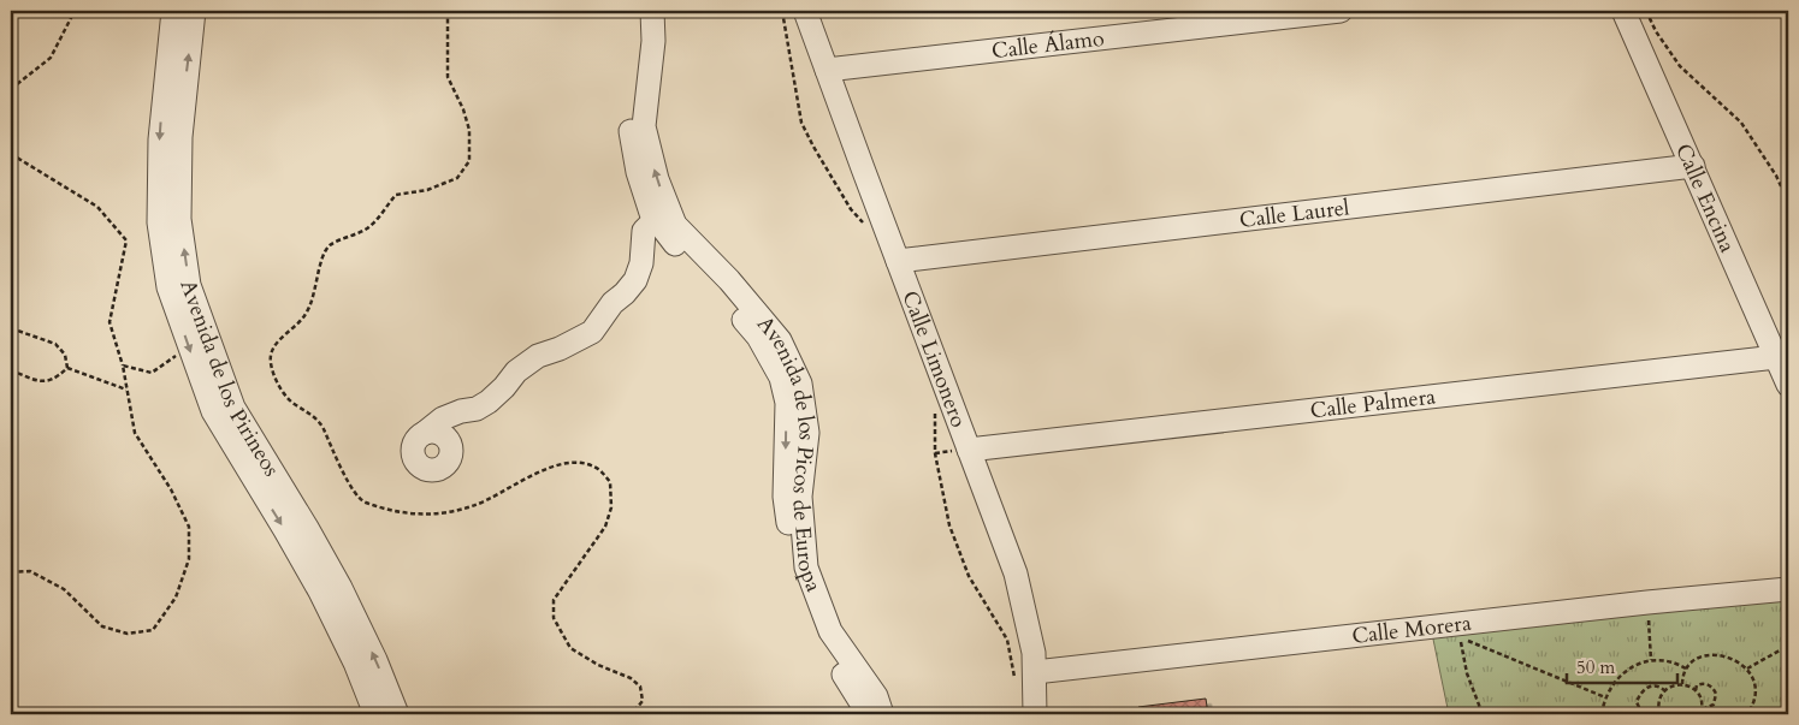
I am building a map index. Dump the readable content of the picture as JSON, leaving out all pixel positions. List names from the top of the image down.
{
  "streets": {
    "street": [
      "Calle Álamo",
      "Calle Encina",
      "Calle Laurel",
      "Calle Limonero",
      "Avenida de los Pirineos",
      "Calle Palmera",
      "Avenida de los Picos de Europa",
      "Calle Morera"
    ]
  },
  "crossings": [
    ["Calle Álamo", "Calle Limonero"],
    ["Calle Encina", "Calle Laurel"],
    ["Calle Encina", "Calle Palmera"],
    ["Calle Laurel", "Calle Limonero"],
    ["Calle Limonero", "Calle Palmera"],
    ["Calle Limonero", "Calle Morera"]
  ],
  "scale_bar": "50 m"
}
